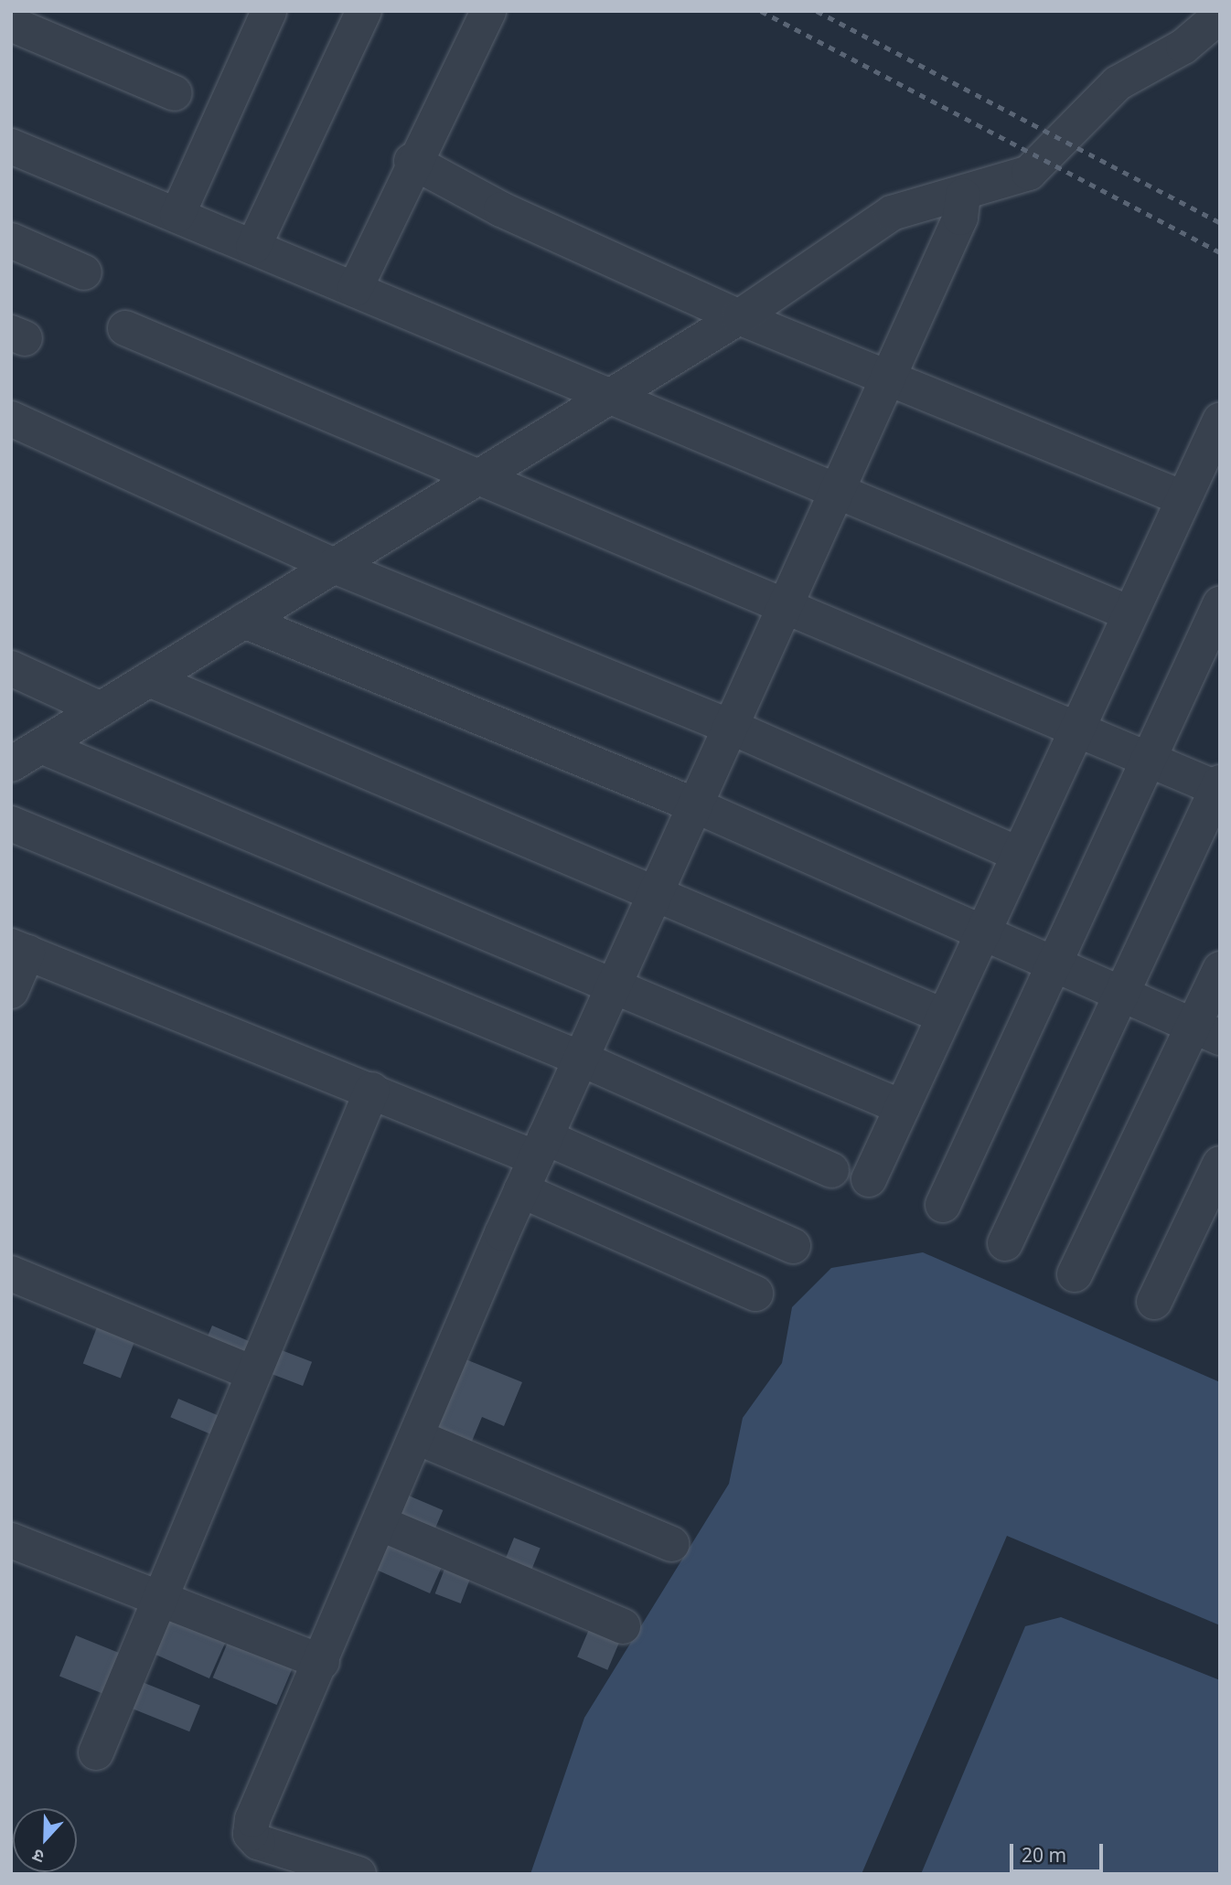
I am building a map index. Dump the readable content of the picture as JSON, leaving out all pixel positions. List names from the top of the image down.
{
  "scale_bar": "20 m",
  "north": "bottom"
}
